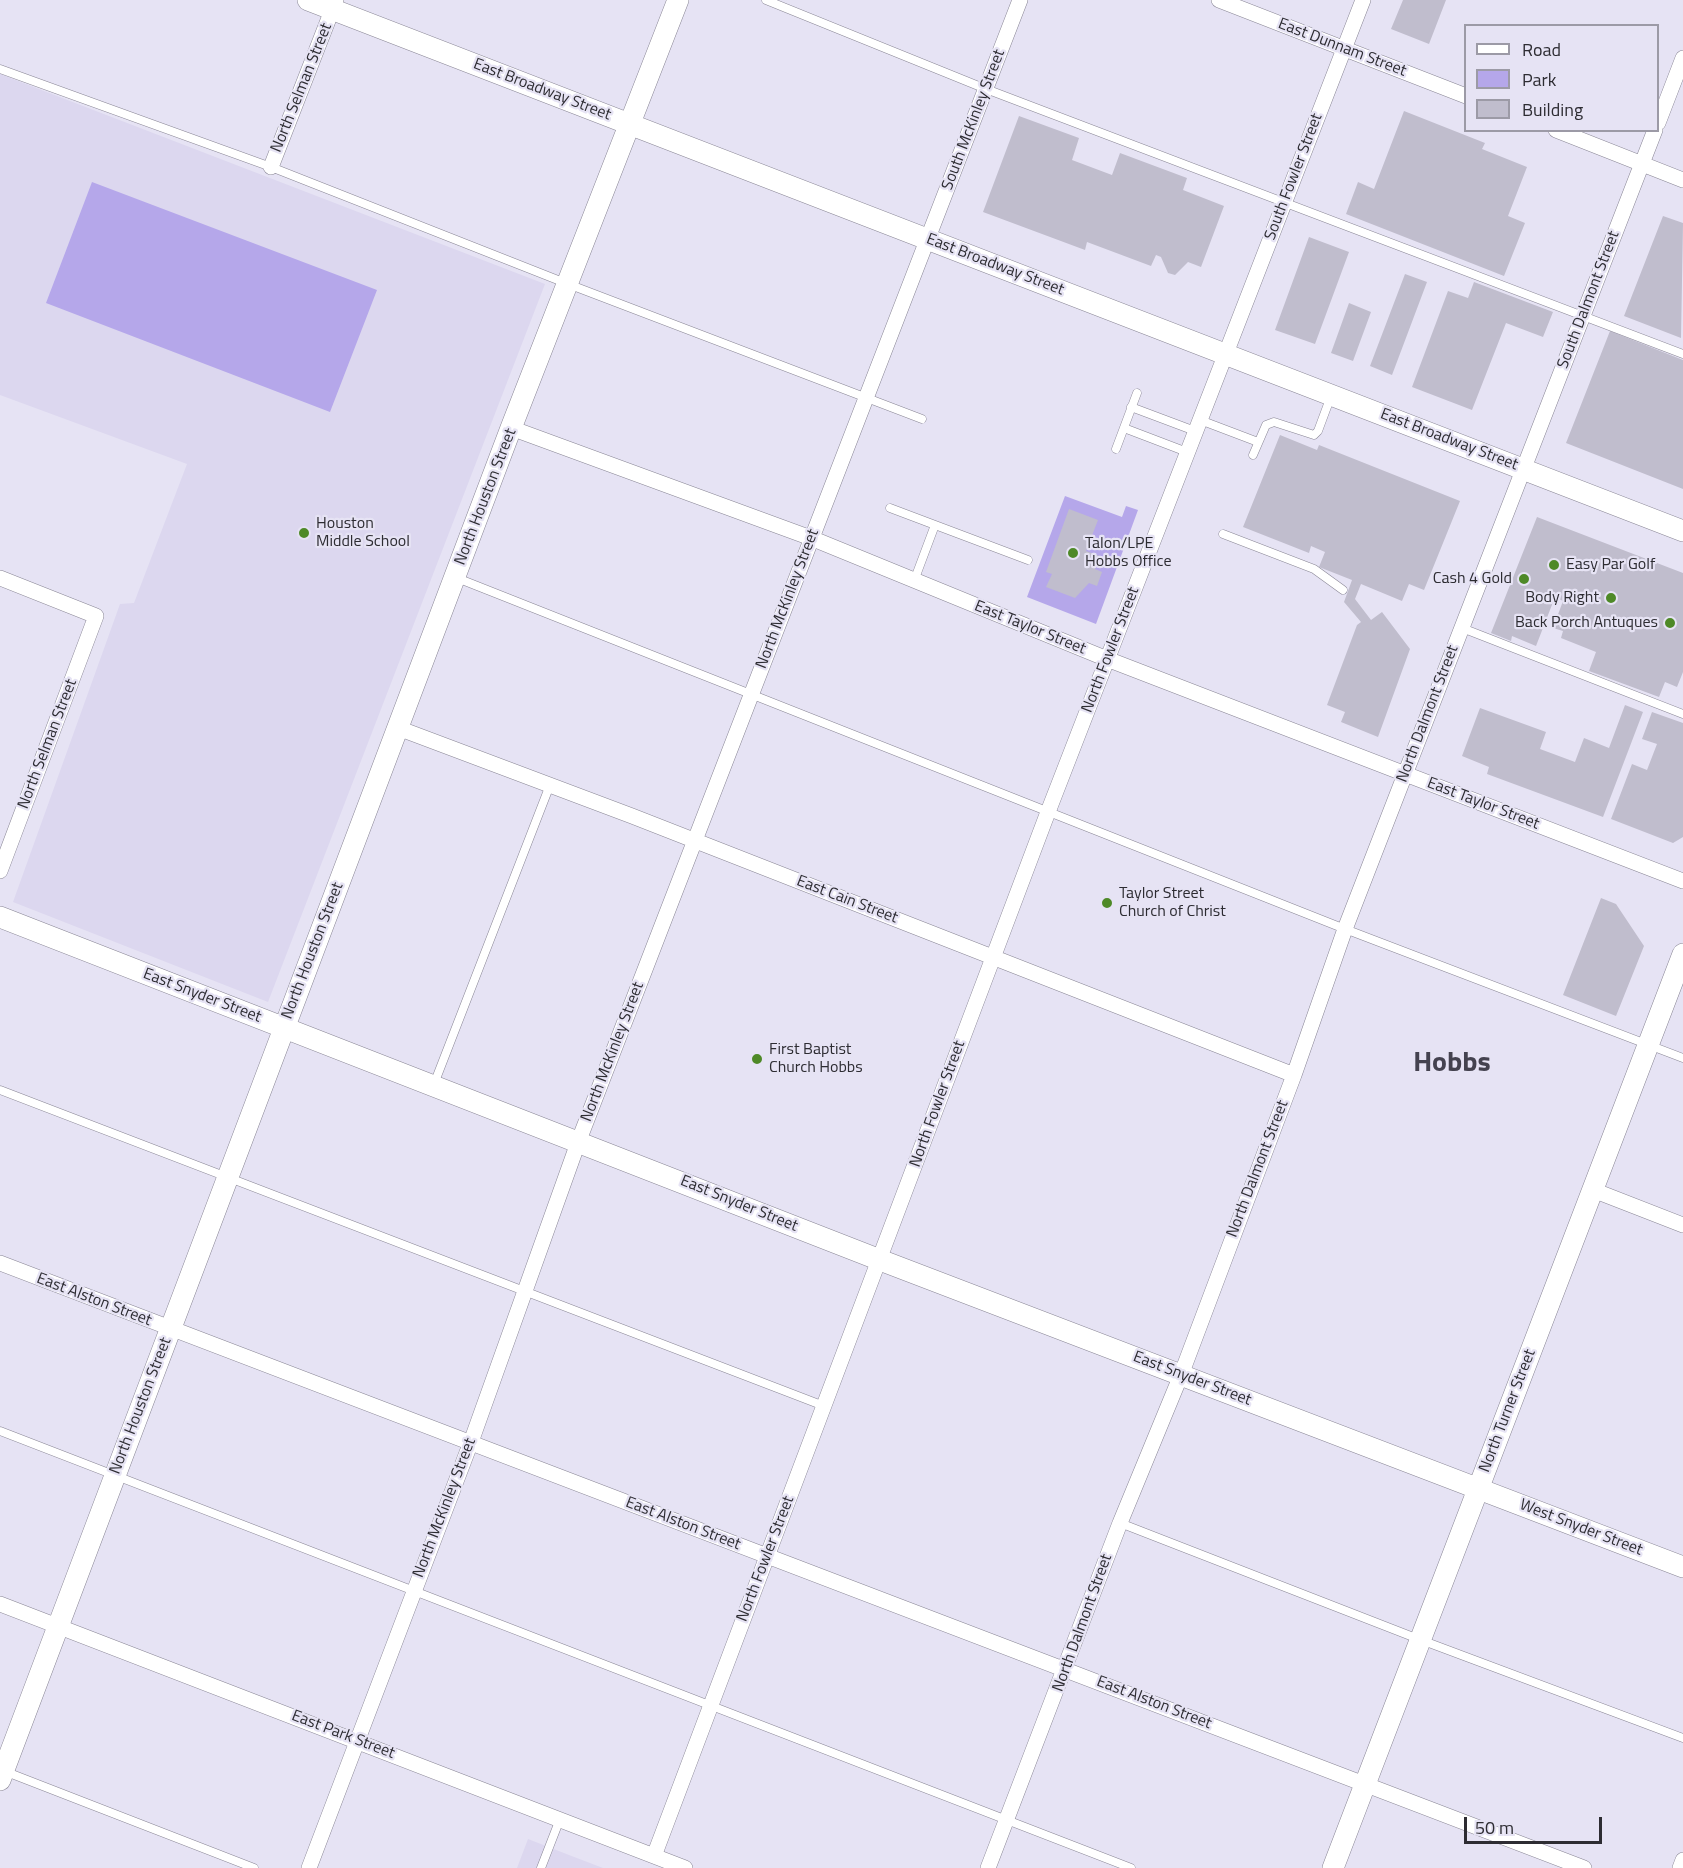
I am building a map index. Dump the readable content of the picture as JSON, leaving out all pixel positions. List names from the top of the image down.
{
  "streets": {
    "street": [
      "East Dunnam Street",
      "North Selman Street",
      "East Broadway Street",
      "South McKinley Street",
      "South Fowler Street",
      "South Dalmont Street",
      "North Houston Street",
      "North McKinley Street",
      "East Taylor Street",
      "North Fowler Street",
      "North Dalmont Street",
      "East Cain Street",
      "East Snyder Street",
      "East Alston Street",
      "North Turner Street",
      "West Snyder Street",
      "East Park Street"
    ]
  },
  "crossings": [
    ["East Dunnam Street", "South Fowler Street"],
    ["North Selman Street", "East Broadway Street"],
    ["East Broadway Street", "South McKinley Street"],
    ["East Broadway Street", "South Fowler Street"],
    ["East Broadway Street", "South Dalmont Street"],
    ["East Broadway Street", "North Houston Street"],
    ["East Broadway Street", "North McKinley Street"],
    ["East Broadway Street", "North Fowler Street"],
    ["East Broadway Street", "North Dalmont Street"],
    ["South McKinley Street", "North McKinley Street"],
    ["South Fowler Street", "North Fowler Street"],
    ["South Dalmont Street", "North Dalmont Street"],
    ["North Houston Street", "East Taylor Street"],
    ["North Houston Street", "East Cain Street"],
    ["North Houston Street", "East Snyder Street"],
    ["North Houston Street", "East Alston Street"],
    ["North Houston Street", "East Park Street"],
    ["North McKinley Street", "East Taylor Street"],
    ["North McKinley Street", "East Cain Street"],
    ["North McKinley Street", "East Snyder Street"],
    ["North McKinley Street", "East Alston Street"],
    ["North McKinley Street", "East Park Street"],
    ["East Taylor Street", "North Fowler Street"],
    ["East Taylor Street", "North Dalmont Street"],
    ["North Fowler Street", "East Cain Street"],
    ["North Fowler Street", "East Snyder Street"],
    ["North Fowler Street", "East Alston Street"],
    ["North Fowler Street", "East Park Street"],
    ["North Dalmont Street", "East Cain Street"],
    ["North Dalmont Street", "East Snyder Street"],
    ["North Dalmont Street", "East Alston Street"],
    ["East Snyder Street", "North Turner Street"],
    ["East Snyder Street", "West Snyder Street"],
    ["East Alston Street", "North Turner Street"],
    ["North Turner Street", "West Snyder Street"]
  ],
  "districts": ["Hobbs"],
  "places": [
    "Houston Middle School",
    "Talon/LPE Hobbs Office",
    "Easy Par Golf",
    "Cash 4 Gold",
    "Body Right",
    "Back Porch Antuques",
    "Taylor Street Church of Christ",
    "First Baptist Church Hobbs"
  ],
  "legend": ["Road", "Park", "Building"],
  "scale_bar": "50 m"
}
